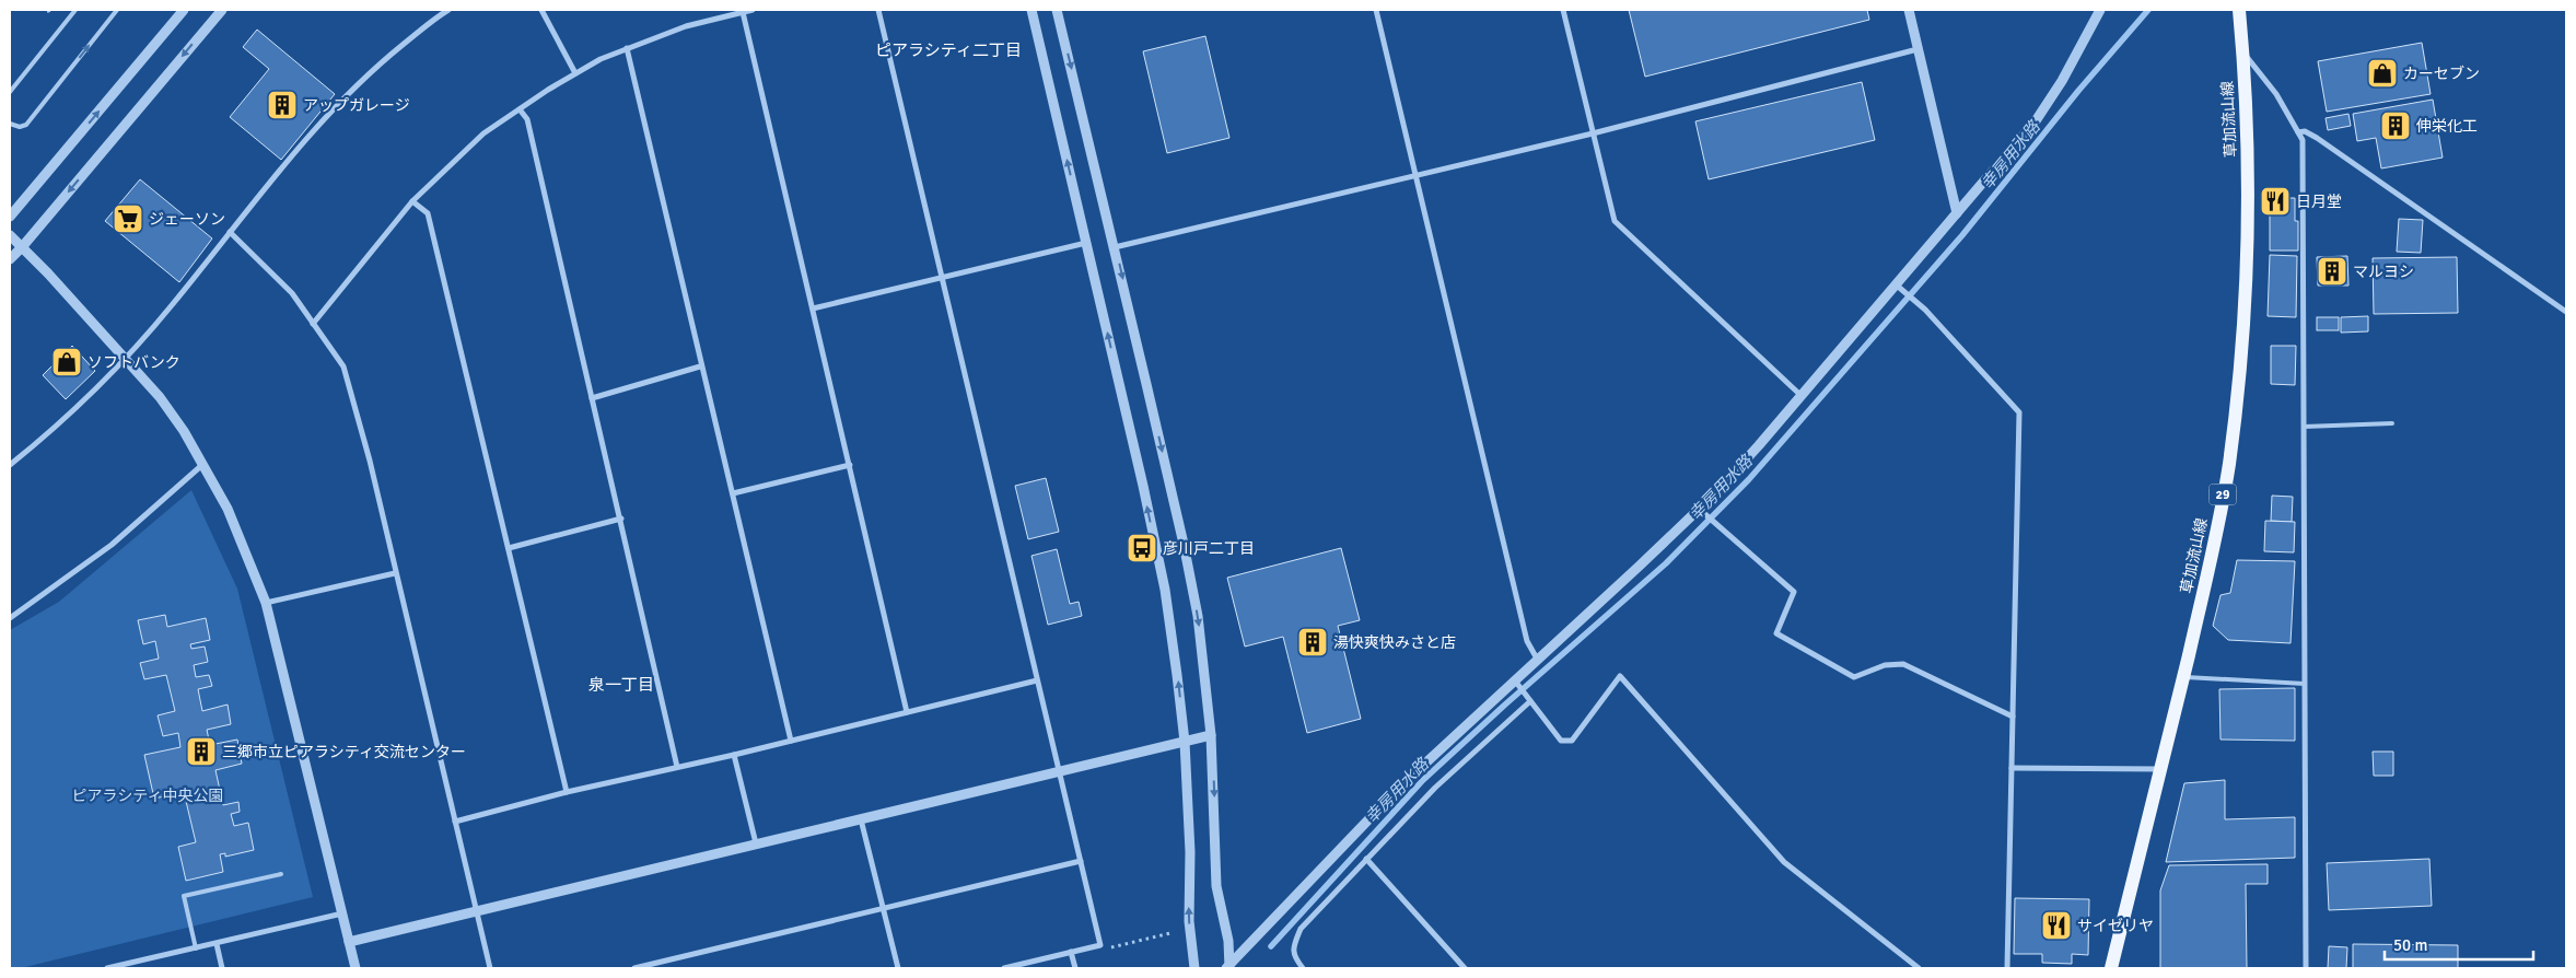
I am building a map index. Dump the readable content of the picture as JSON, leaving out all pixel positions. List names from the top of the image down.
{
  "streets": {
    "main road": ["草加流山線", "29"]
  },
  "districts": ["ピアラシティ二丁目", "泉一丁目"],
  "water": ["幸房用水路"],
  "parks": ["ピアラシティ中央公園"],
  "places": {
    "shop": ["カーセブン", "ソフトバンク"],
    "building": [
      "アップガレージ",
      "伸栄化工",
      "マルヨシ",
      "湯快爽快みさと店",
      "三郷市立ピアラシティ交流センター"
    ],
    "restaurant": ["日月堂", "サイゼリヤ"],
    "supermarket": ["ジェーソン"],
    "bus stop": ["彦川戸二丁目"]
  },
  "scale_bar": "50 m"
}
